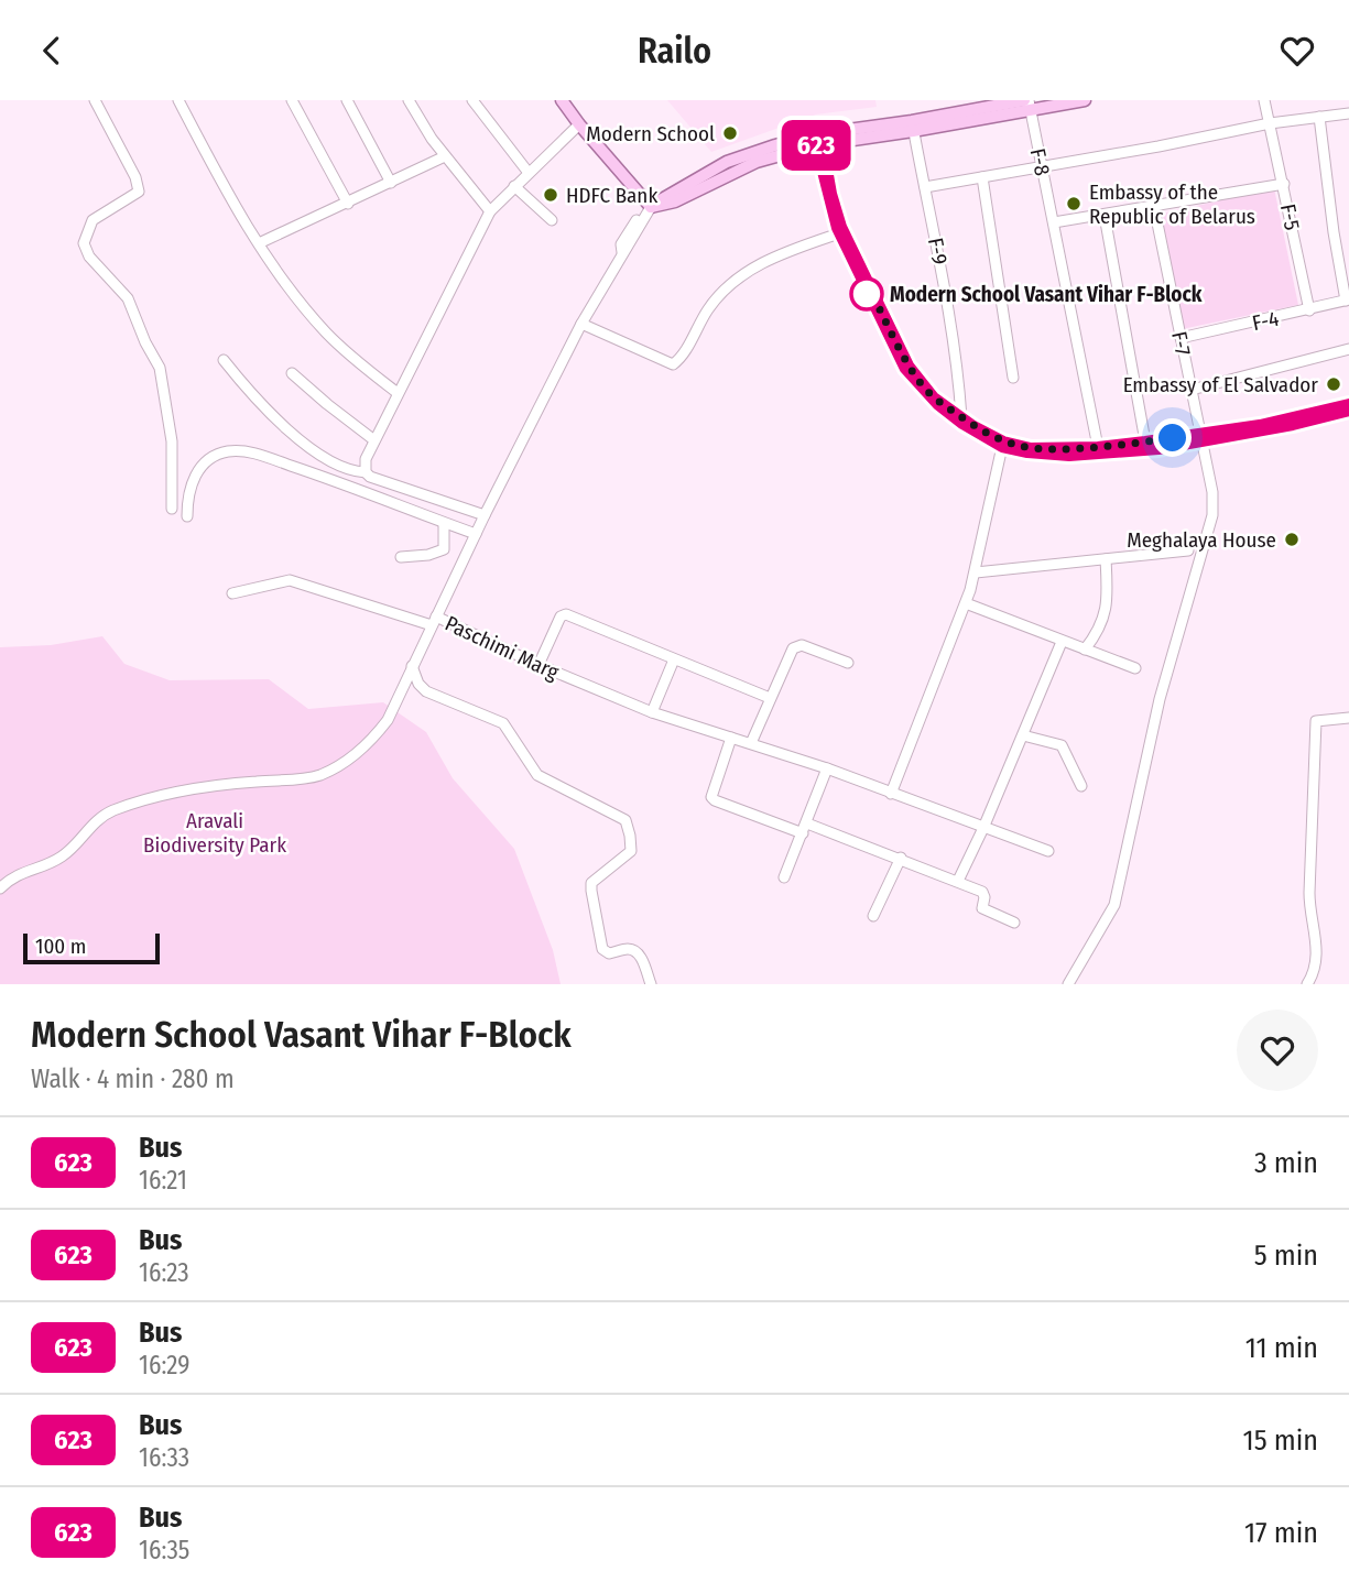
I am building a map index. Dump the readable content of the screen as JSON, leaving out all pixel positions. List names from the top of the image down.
{
  "streets": {
    "street": [
      "F-8",
      "F-5",
      "F-9",
      "F-4",
      "F-7",
      "Paschimi Marg"
    ]
  },
  "crossings": [
    ["F-5", "F-4"],
    ["F-4", "F-7"]
  ],
  "parks": ["Aravali Biodiversity Park"],
  "places": [
    "Modern School",
    "HDFC Bank",
    "Embassy of the Republic of Belarus",
    "Modern School Vasant Vihar F-Block",
    "Embassy of El Salvador",
    "Meghalaya House"
  ],
  "lines": ["bus line 623"],
  "scale_bar": "100 m",
  "page": {
    "header": "Railo",
    "on_map": "623",
    "scale": "100 m",
    "heading": ["Modern School Vasant Vihar F-Block", "Walk · 4 min · 280 m"],
    "list": [
      {
        "mark": "623",
        "name": "Bus",
        "note": "16:21",
        "value": "3 min"
      },
      {
        "mark": "623",
        "name": "Bus",
        "note": "16:23",
        "value": "5 min"
      },
      {
        "mark": "623",
        "name": "Bus",
        "note": "16:29",
        "value": "11 min"
      },
      {
        "mark": "623",
        "name": "Bus",
        "note": "16:33",
        "value": "15 min"
      },
      {
        "mark": "623",
        "name": "Bus",
        "note": "16:35",
        "value": "17 min"
      }
    ]
  }
}
